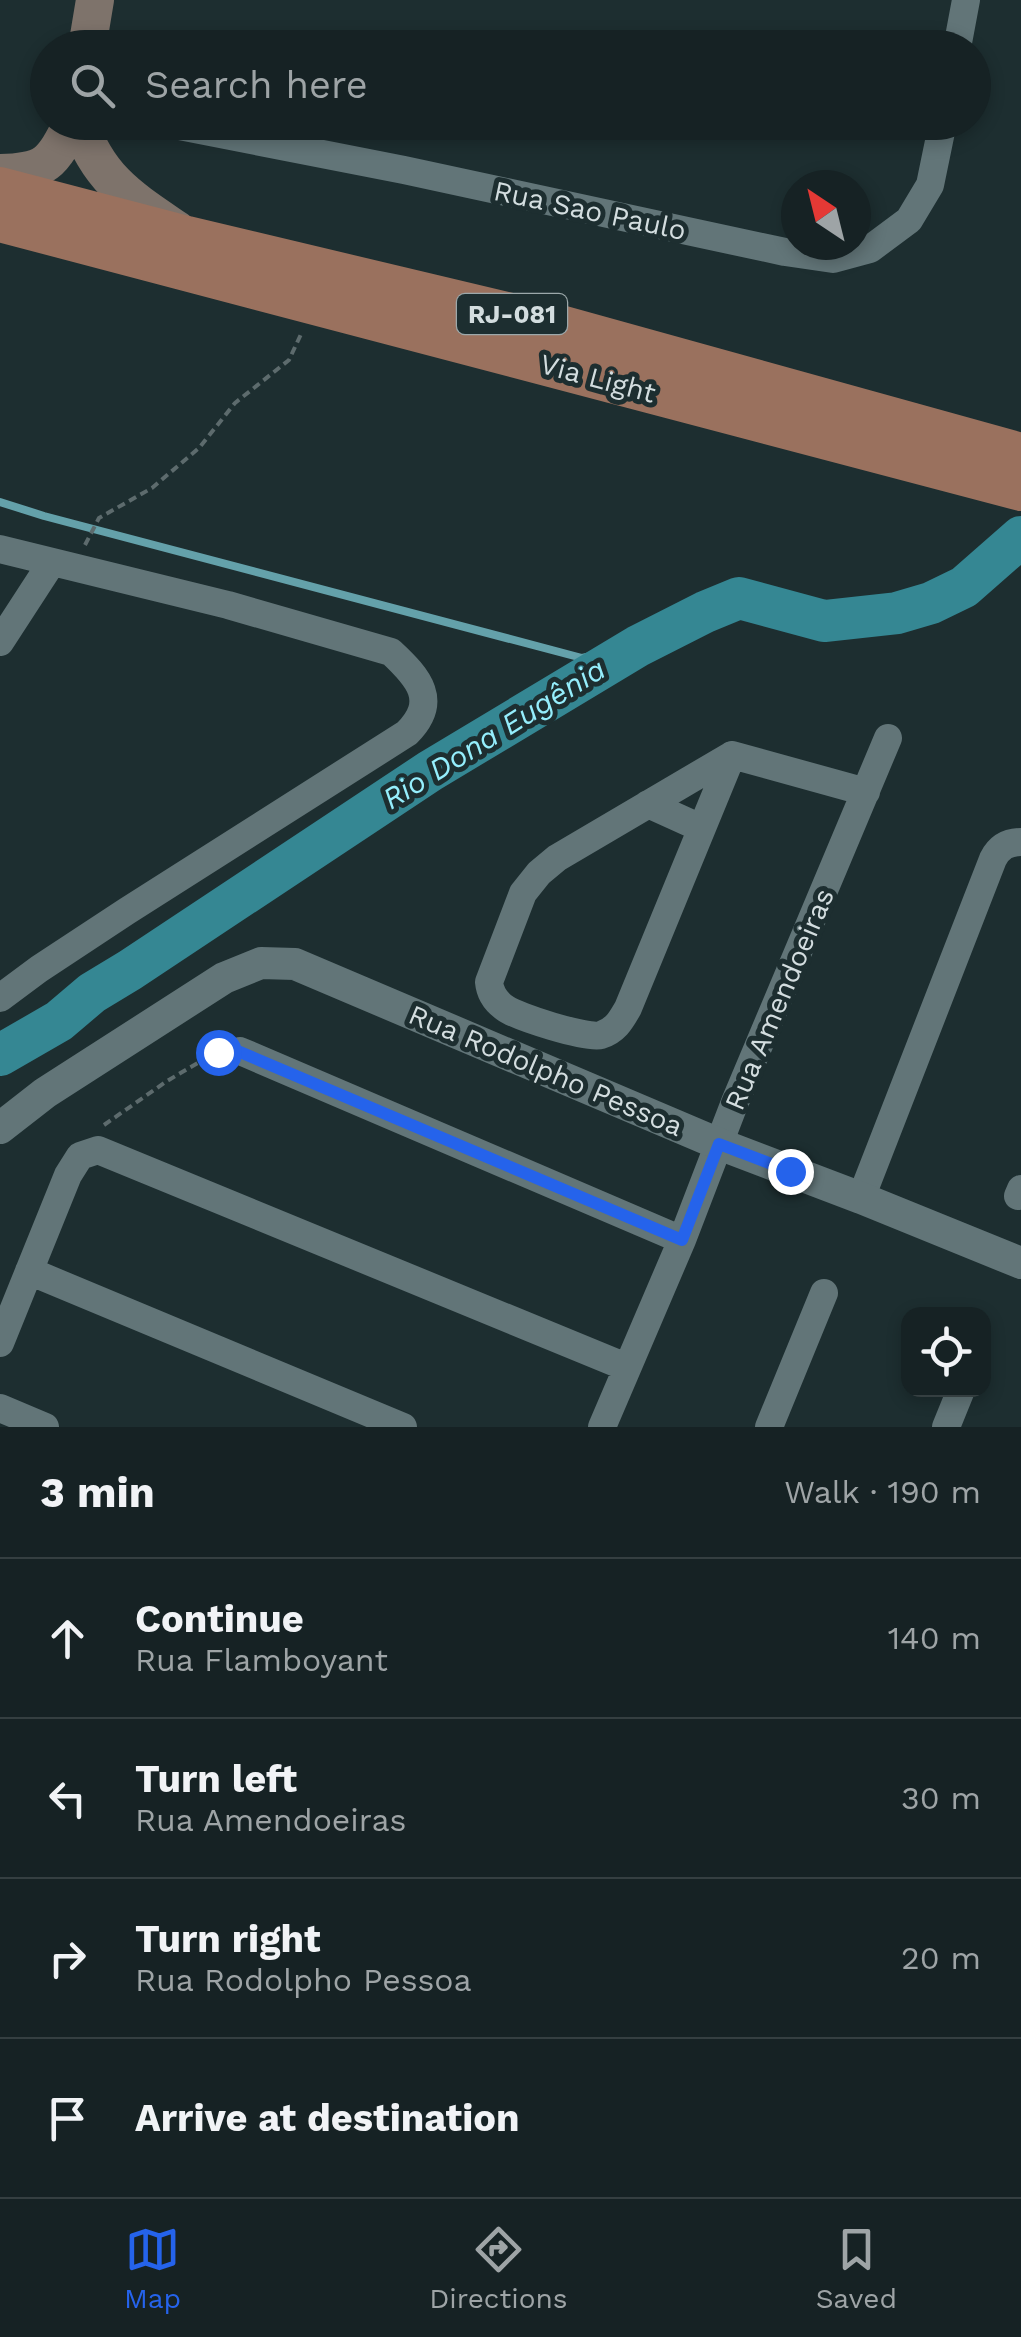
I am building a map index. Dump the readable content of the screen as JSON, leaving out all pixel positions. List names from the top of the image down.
{
  "streets": {
    "main road": ["RJ-081", "Via Light"],
    "street": ["Rua Sao Paulo", "Rua Amendoeiras", "Rua Rodolpho Pessoa"]
  },
  "crossings": [
    ["Rua Amendoeiras", "Rua Rodolpho Pessoa"]
  ],
  "water": ["Rio Dona Eugênia"],
  "north": "top left",
  "page": {
    "search": "Search here",
    "heading": ["3 min", "Walk · 190 m"],
    "list": [
      ["Continue", "Rua Flamboyant", "140 m"],
      ["Turn left", "Rua Amendoeiras", "30 m"],
      ["Turn right", "Rua Rodolpho Pessoa", "20 m"],
      "Arrive at destination"
    ],
    "nav": ["Map", "Directions", "Saved"]
  }
}
